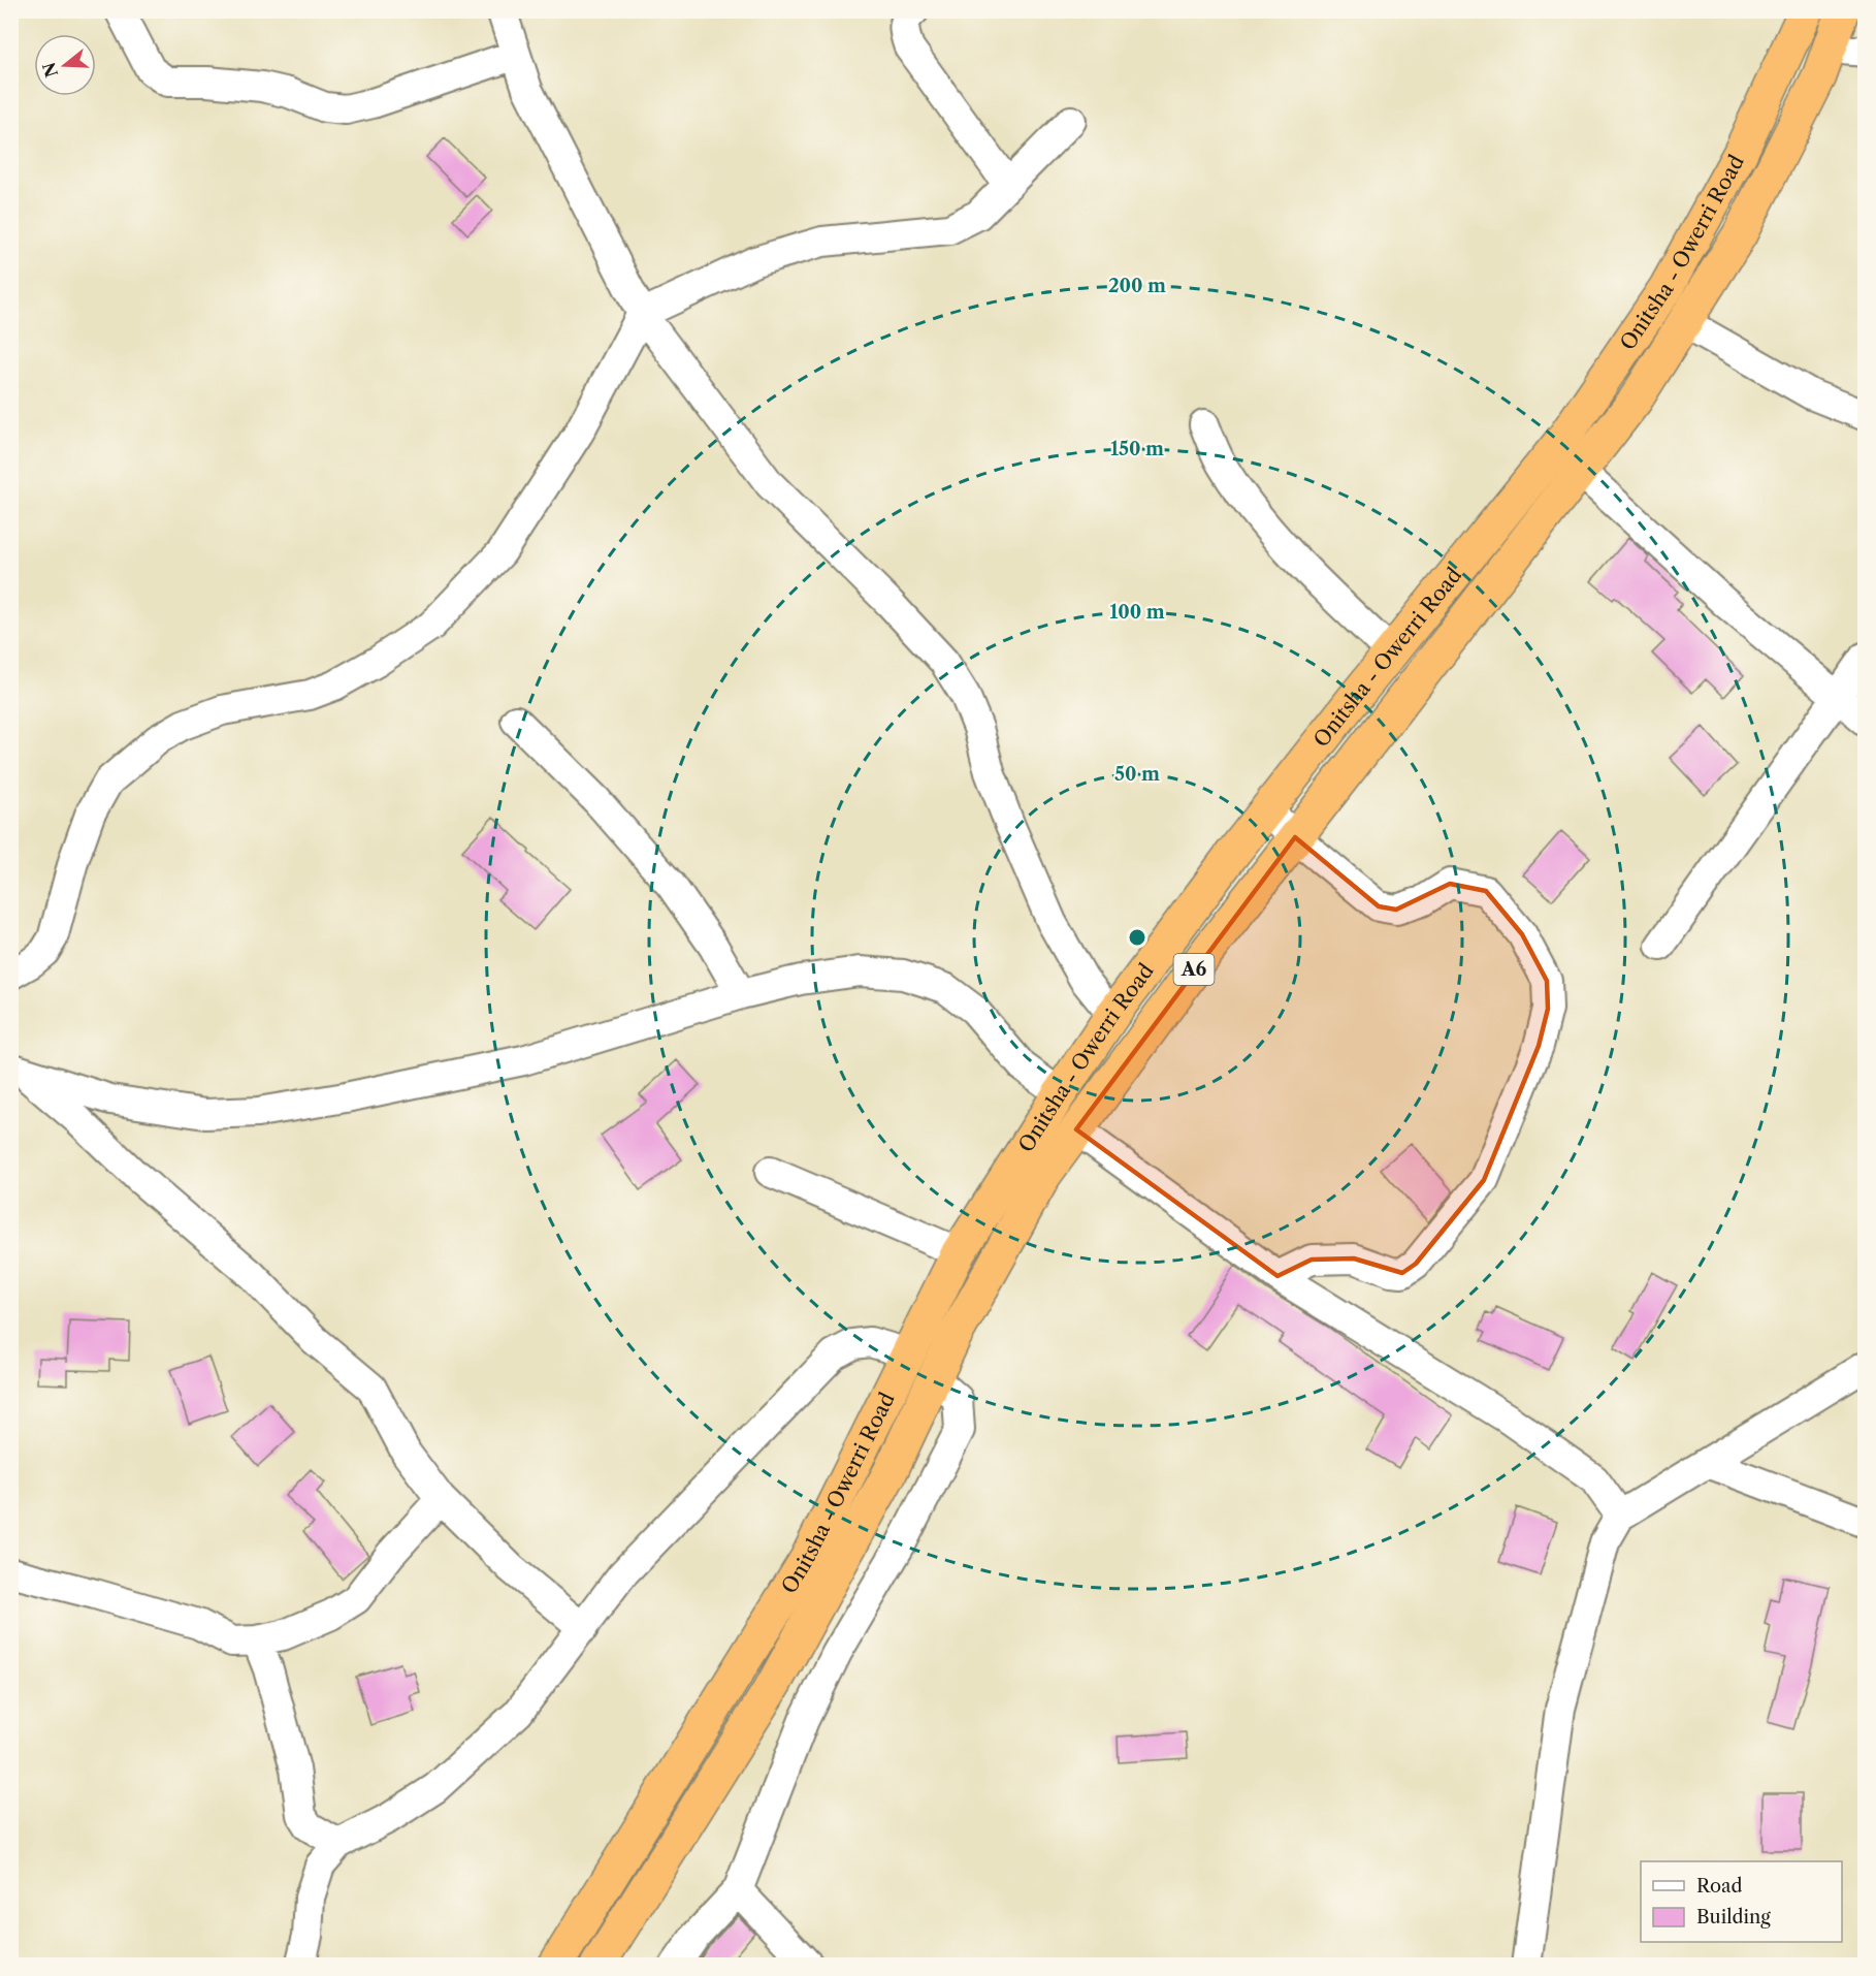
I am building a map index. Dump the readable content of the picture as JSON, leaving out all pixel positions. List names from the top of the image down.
{
  "streets": {
    "highway": ["Onitsha - Owerri Road", "A6"]
  },
  "legend": ["Road", "Building"],
  "north": "left",
  "rings": [
    "200 m",
    "150 m",
    "100 m",
    "50 m"
  ]
}
